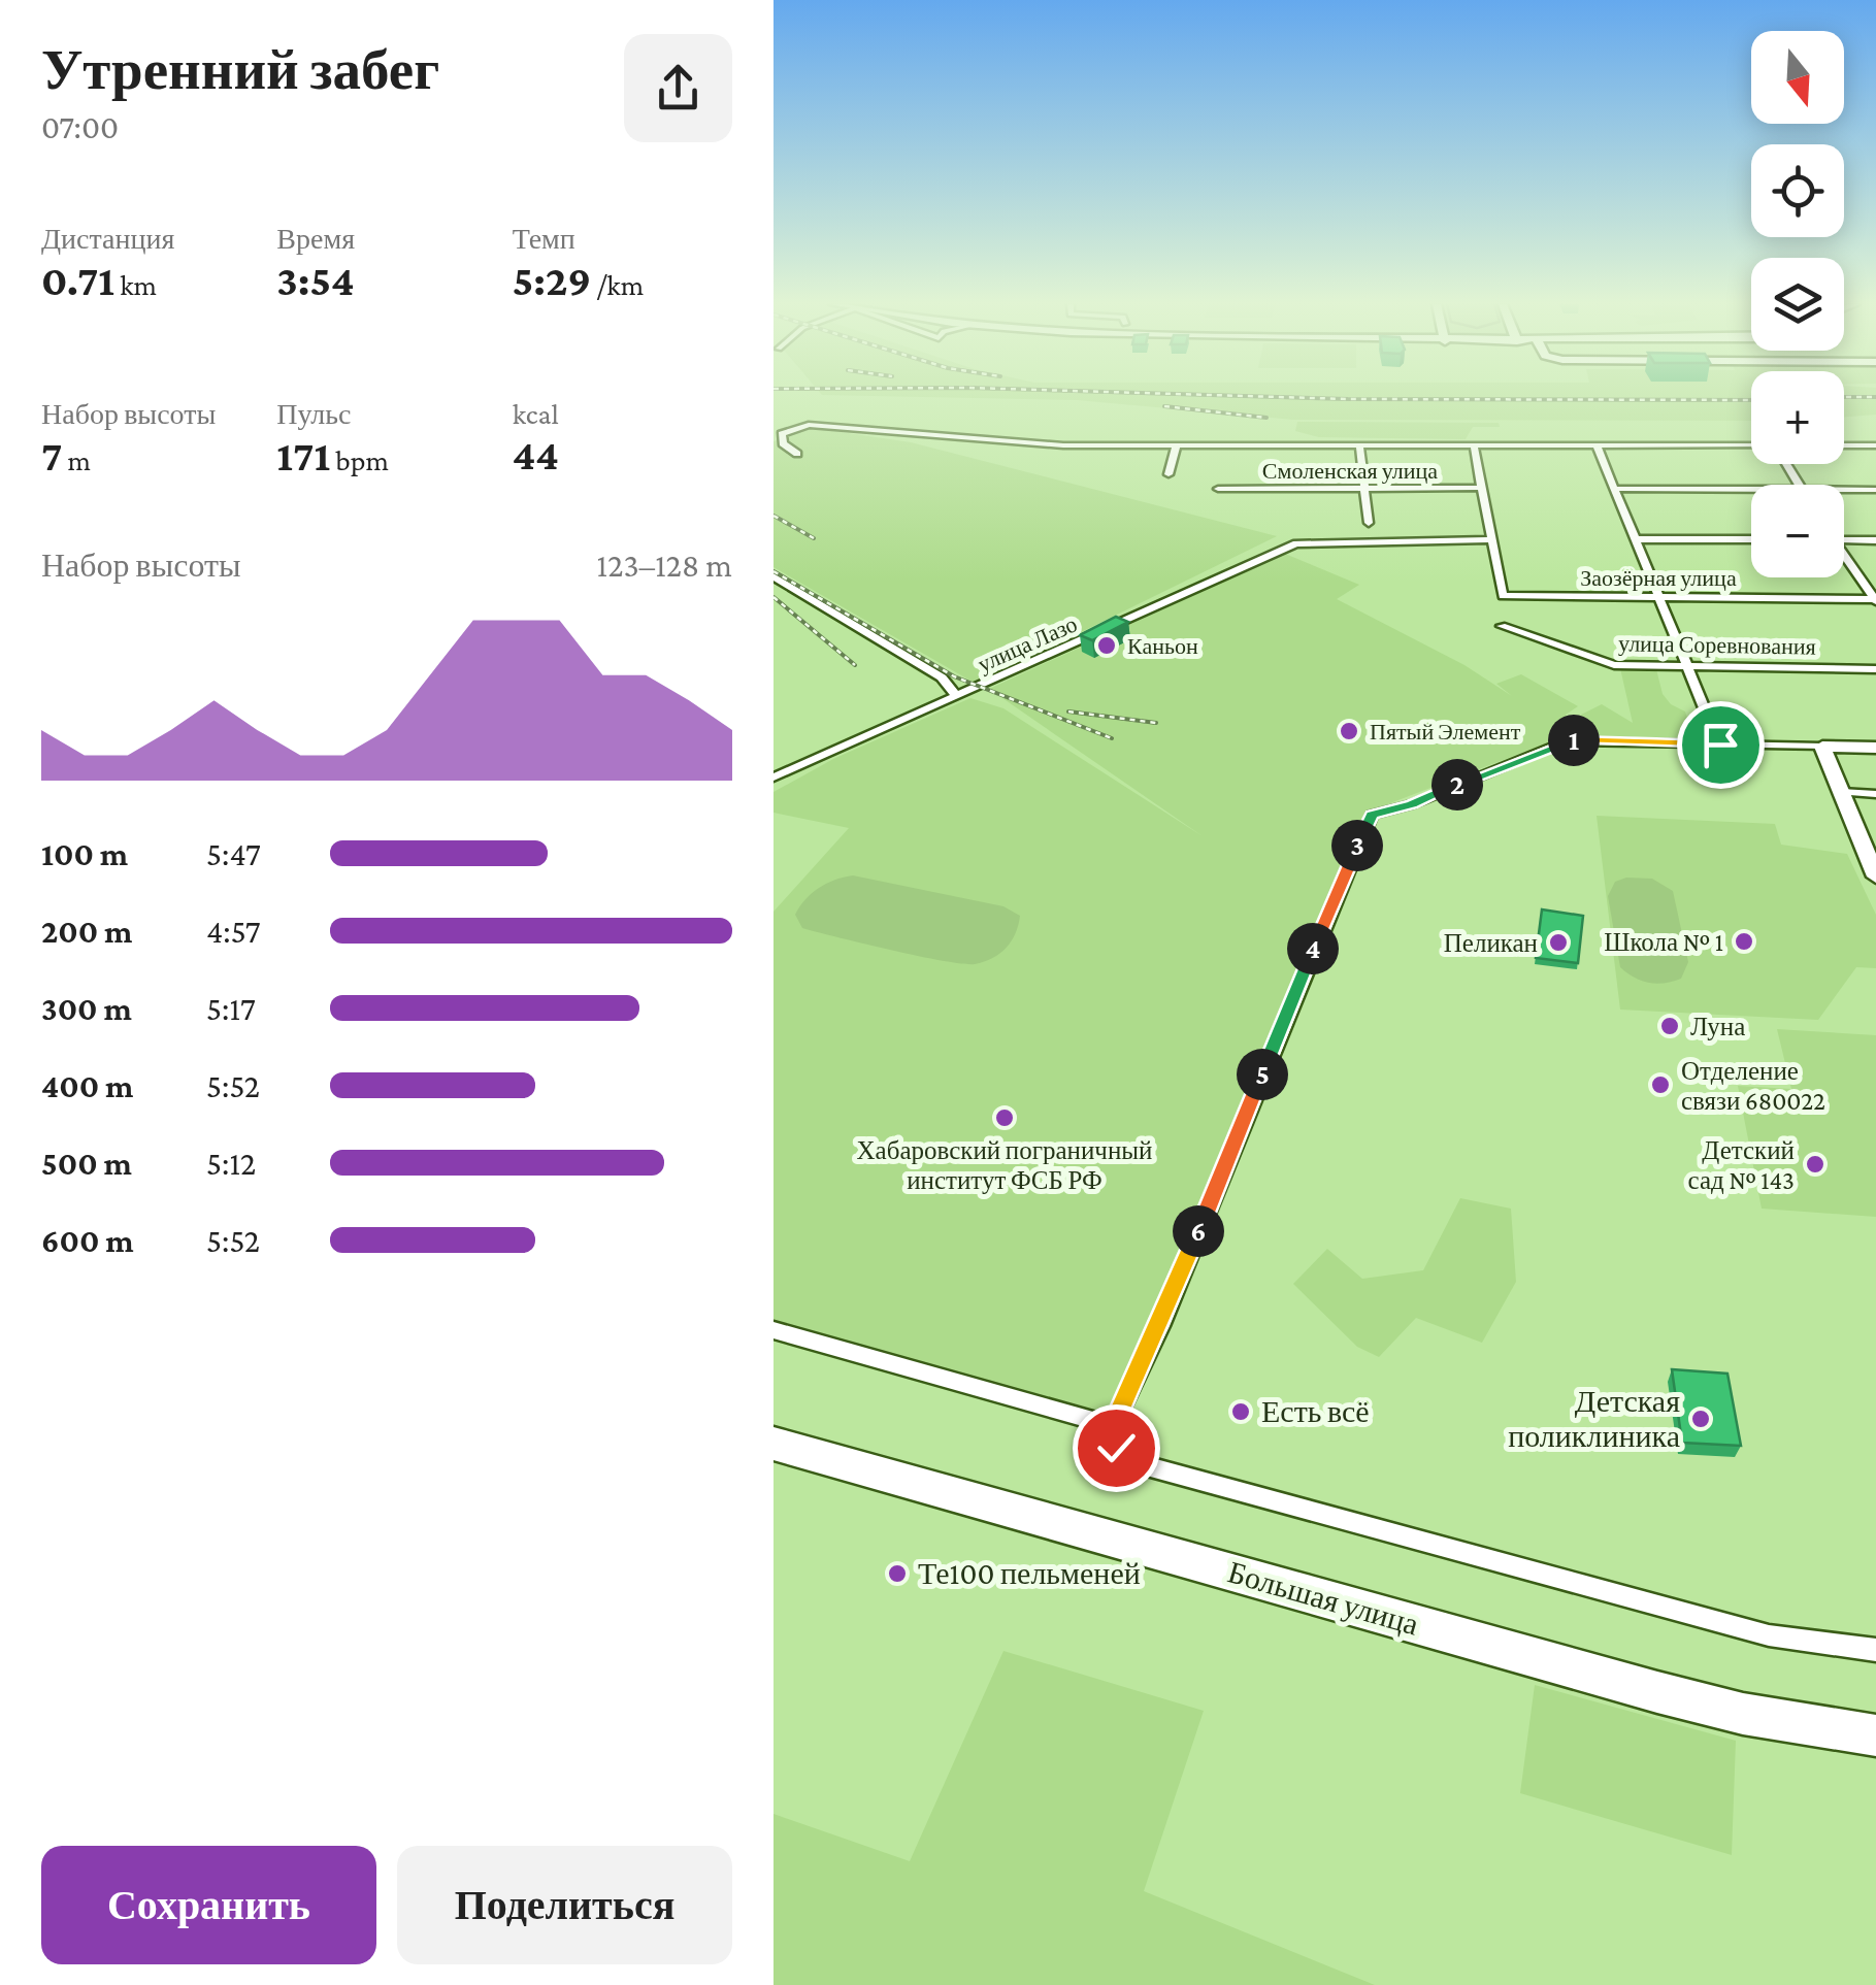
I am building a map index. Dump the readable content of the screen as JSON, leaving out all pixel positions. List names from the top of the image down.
{
  "streets": {
    "highway": ["Большая улица"],
    "street": [
      "Смоленская улица",
      "Заозёрная улица",
      "улица Лазо",
      "улица Соревнования"
    ]
  },
  "crossings": [
    ["Заозёрная улица", "улица Лазо"]
  ],
  "places": [
    "Каньон",
    "Пятый Элемент",
    "Школа № 1",
    "Пеликан",
    "Луна",
    "Отделение связи 680022",
    "Хабаровский пограничный институт ФСБ РФ",
    "Детский сад № 143",
    "Есть всё",
    "Детская поликлиника",
    "Те100 пельменей"
  ],
  "north": "bottom",
  "page": {
    "heading": ["Утренний забег", "07:00"],
    "map_buttons": ["+", "−"],
    "stats": [
      ["Дистанция", "0.71 km"],
      ["Время", "3:54"],
      ["Темп", "5:29 /km"],
      ["Набор высоты", "7 m"],
      ["Пульс", "171 bpm"],
      ["kcal", "44"]
    ],
    "chart": ["Набор высоты", "123–128 m"],
    "pins": [
      "1",
      "2",
      "3",
      "4",
      "5",
      "6"
    ],
    "list": [
      {
        "name": "100 m",
        "note": "5:47"
      },
      {
        "name": "200 m",
        "note": "4:57"
      },
      {
        "name": "300 m",
        "note": "5:17"
      },
      {
        "name": "400 m",
        "note": "5:52"
      },
      {
        "name": "500 m",
        "note": "5:12"
      },
      {
        "name": "600 m",
        "note": "5:52"
      }
    ],
    "buttons": ["Сохранить", "Поделиться"]
  }
}
